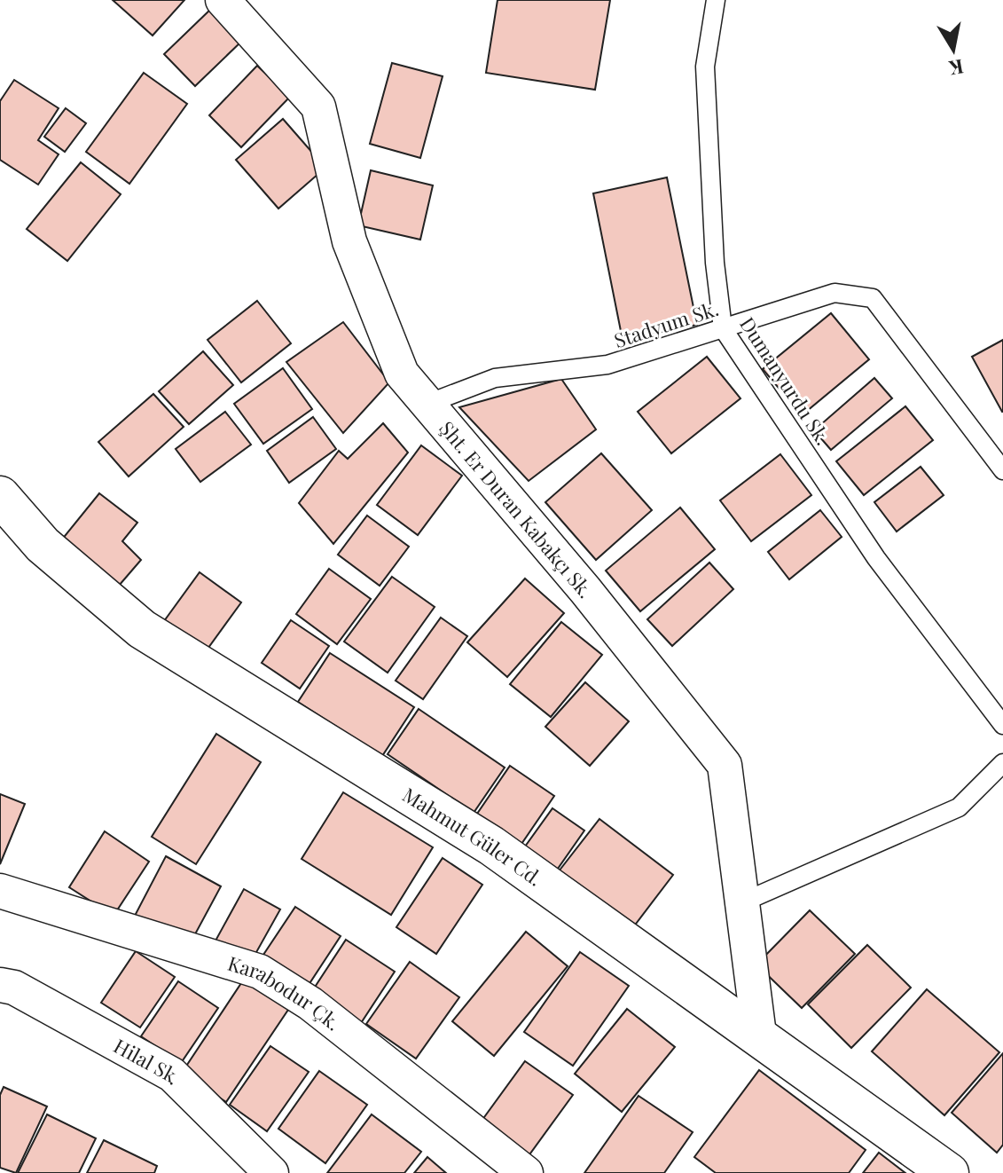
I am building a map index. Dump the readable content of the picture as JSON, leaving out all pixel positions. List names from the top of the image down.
{
  "streets": {
    "street": [
      "Şht. Er Duran Kabakçı Sk.",
      "Mahmut Güler Cd.",
      "Karabodur Çk.",
      "Hilal Sk."
    ],
    "lane": ["Stadyum Sk.", "Dumanyurdu Sk."]
  },
  "crossings": [
    ["Stadyum Sk.", "Dumanyurdu Sk."],
    ["Stadyum Sk.", "Şht. Er Duran Kabakçı Sk."],
    ["Şht. Er Duran Kabakçı Sk.", "Mahmut Güler Cd."]
  ],
  "north": "bottom"
}
